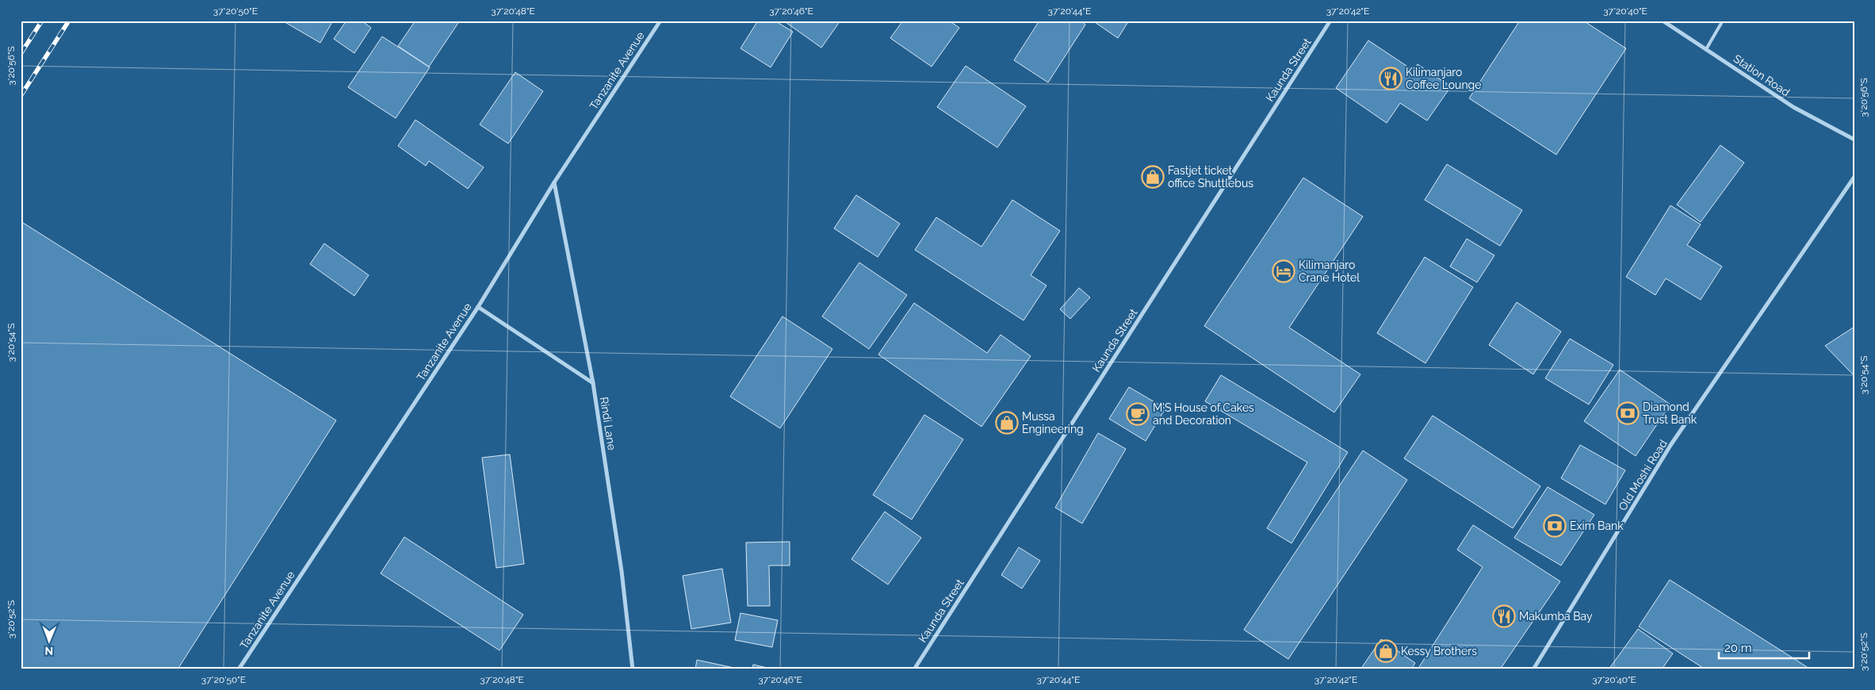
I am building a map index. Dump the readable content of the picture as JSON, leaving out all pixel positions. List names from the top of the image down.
{
  "streets": {
    "street": [
      "Kaunda Street",
      "Tanzanite Avenue",
      "Station Road",
      "Rindi Lane",
      "Old Moshi Road"
    ]
  },
  "crossings": [
    ["Tanzanite Avenue", "Rindi Lane"]
  ],
  "places": {
    "restaurant": ["Kilimanjaro Coffee Lounge", "Makumba Bay"],
    "shop": ["Fastjet ticket office Shuttlebus", "Mussa Engineering", "Kessy Brothers"],
    "hotel": ["Kilimanjaro Crane Hotel"],
    "bank": ["Diamond Trust Bank", "Exim Bank"],
    "cafe": ["M'S House of Cakes and Decoration"]
  },
  "scale_bar": "20 m",
  "north": "bottom",
  "coordinates": [
    "37°20'50\"E",
    "37°20'48\"E",
    "37°20'46\"E",
    "37°20'44\"E",
    "37°20'42\"E",
    "37°20'40\"E",
    "3°20'56\"S",
    "3°20'54\"S",
    "3°20'52\"S"
  ]
}
